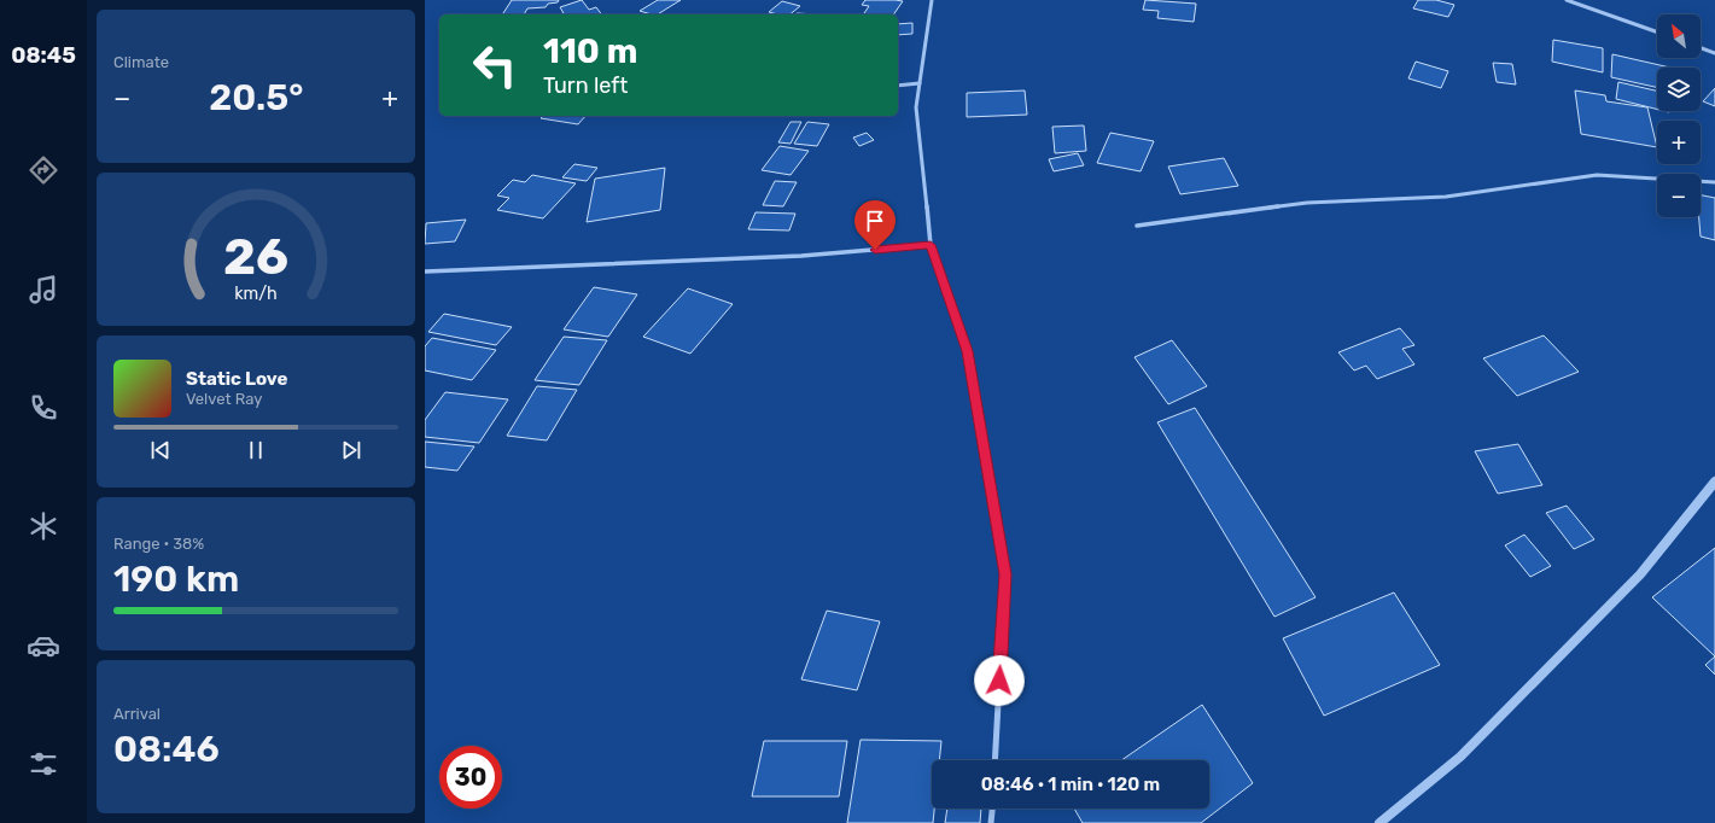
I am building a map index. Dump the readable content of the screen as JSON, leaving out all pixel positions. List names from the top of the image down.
{
  "north": "top left",
  "page": {
    "tabs": "08:45",
    "tile": [
      "Climate",
      ["Range · 38%", "190 km"],
      ["Arrival", "08:46"]
    ],
    "map_buttons": ["+", "−"],
    "turn": ["110 m", "Turn left"],
    "heat": ["−", "20.5°", "+"],
    "song": ["Static Love", "Velvet Ray"],
    "limit": "30",
    "trip": "08:46 · 1 min · 120 m",
    "gauge": ["26", "km/h"]
  }
}
